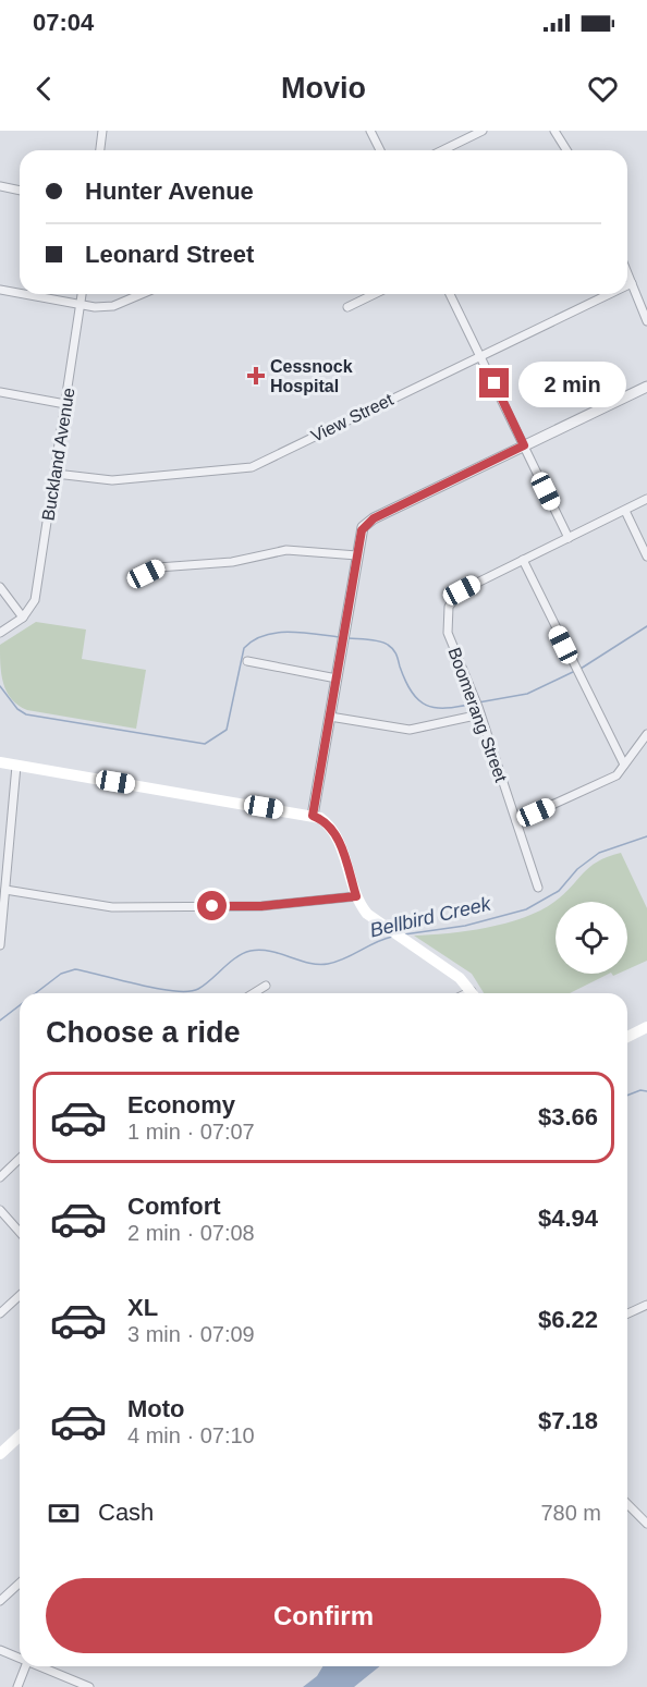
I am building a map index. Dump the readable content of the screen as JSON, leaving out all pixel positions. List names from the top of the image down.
{
  "streets": {
    "street": ["View Street", "Buckland Avenue", "Boomerang Street"]
  },
  "crossings": [
    ["View Street", "Buckland Avenue"]
  ],
  "water": ["Bellbird Creek"],
  "places": {
    "health": ["Cessnock Hospital"]
  },
  "page": {
    "status": "07:04",
    "header": "Movio",
    "banner": ["Hunter Avenue", "Leonard Street"],
    "bubble": "2 min",
    "heading": "Choose a ride",
    "list": [
      {
        "name": "Economy",
        "note": "1 min · 07:07",
        "value": "$3.66"
      },
      {
        "name": "Comfort",
        "note": "2 min · 07:08",
        "value": "$4.94"
      },
      {
        "name": "XL",
        "note": "3 min · 07:09",
        "value": "$6.22"
      },
      {
        "name": "Moto",
        "note": "4 min · 07:10",
        "value": "$7.18"
      }
    ],
    "pay": ["Cash", "780 m"],
    "buttons": "Confirm"
  }
}
